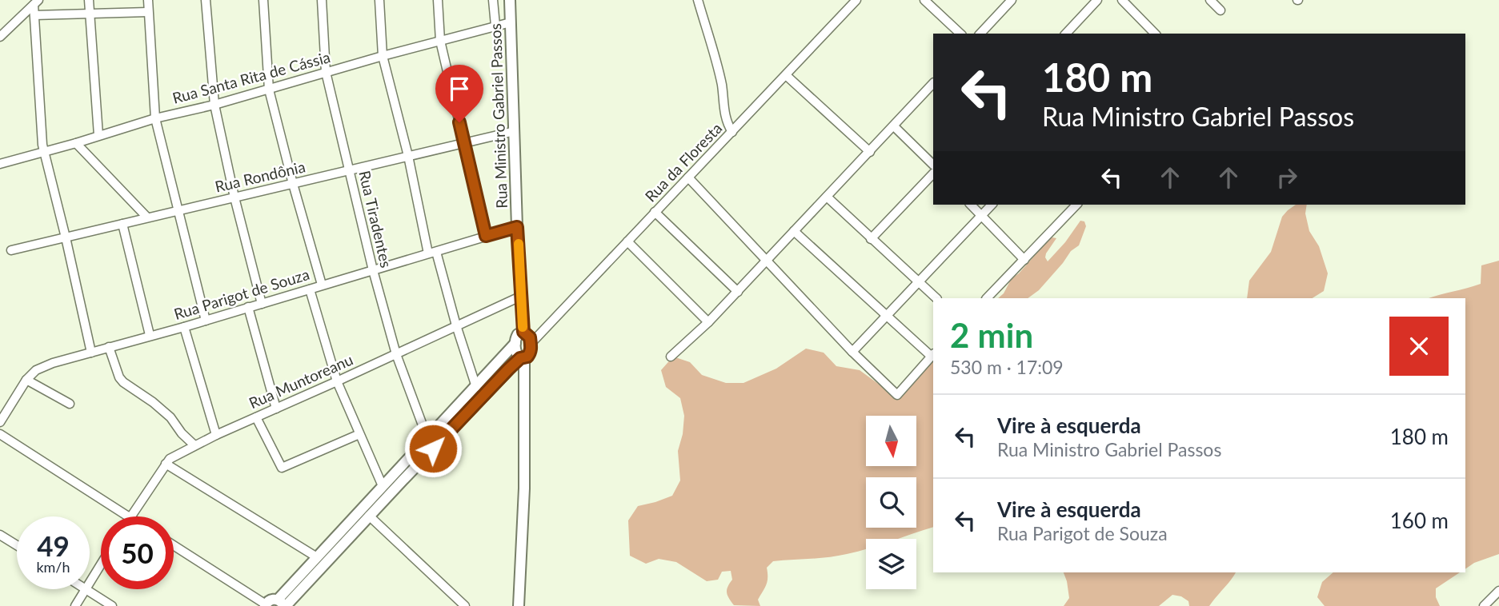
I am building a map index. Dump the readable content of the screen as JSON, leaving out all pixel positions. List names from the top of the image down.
{
  "streets": {
    "main road": ["Rua Ministro Gabriel Passos"],
    "street": [
      "Rua Santa Rita de Cássia",
      "Rua da Floresta",
      "Rua Rondônia",
      "Rua Tiradentes",
      "Rua Parigot de Souza",
      "Rua Muntoreanu"
    ]
  },
  "crossings": [
    ["Rua Santa Rita de Cássia", "Rua Ministro Gabriel Passos"],
    ["Rua Santa Rita de Cássia", "Rua Tiradentes"],
    ["Rua Ministro Gabriel Passos", "Rua da Floresta"],
    ["Rua Ministro Gabriel Passos", "Rua Rondônia"],
    ["Rua Ministro Gabriel Passos", "Rua Parigot de Souza"],
    ["Rua Ministro Gabriel Passos", "Rua Muntoreanu"],
    ["Rua Rondônia", "Rua Tiradentes"],
    ["Rua Tiradentes", "Rua Parigot de Souza"],
    ["Rua Tiradentes", "Rua Muntoreanu"]
  ],
  "north": "bottom",
  "page": {
    "turn": ["180 m", "Rua Ministro Gabriel Passos"],
    "heading": ["2 min", "530 m · 17:09"],
    "list": [
      {
        "name": "Vire à esquerda",
        "note": "Rua Ministro Gabriel Passos",
        "value": "180 m"
      },
      {
        "name": "Vire à esquerda",
        "note": "Rua Parigot de Souza",
        "value": "160 m"
      }
    ],
    "speed": "49 km/h",
    "limit": "50"
  }
}
